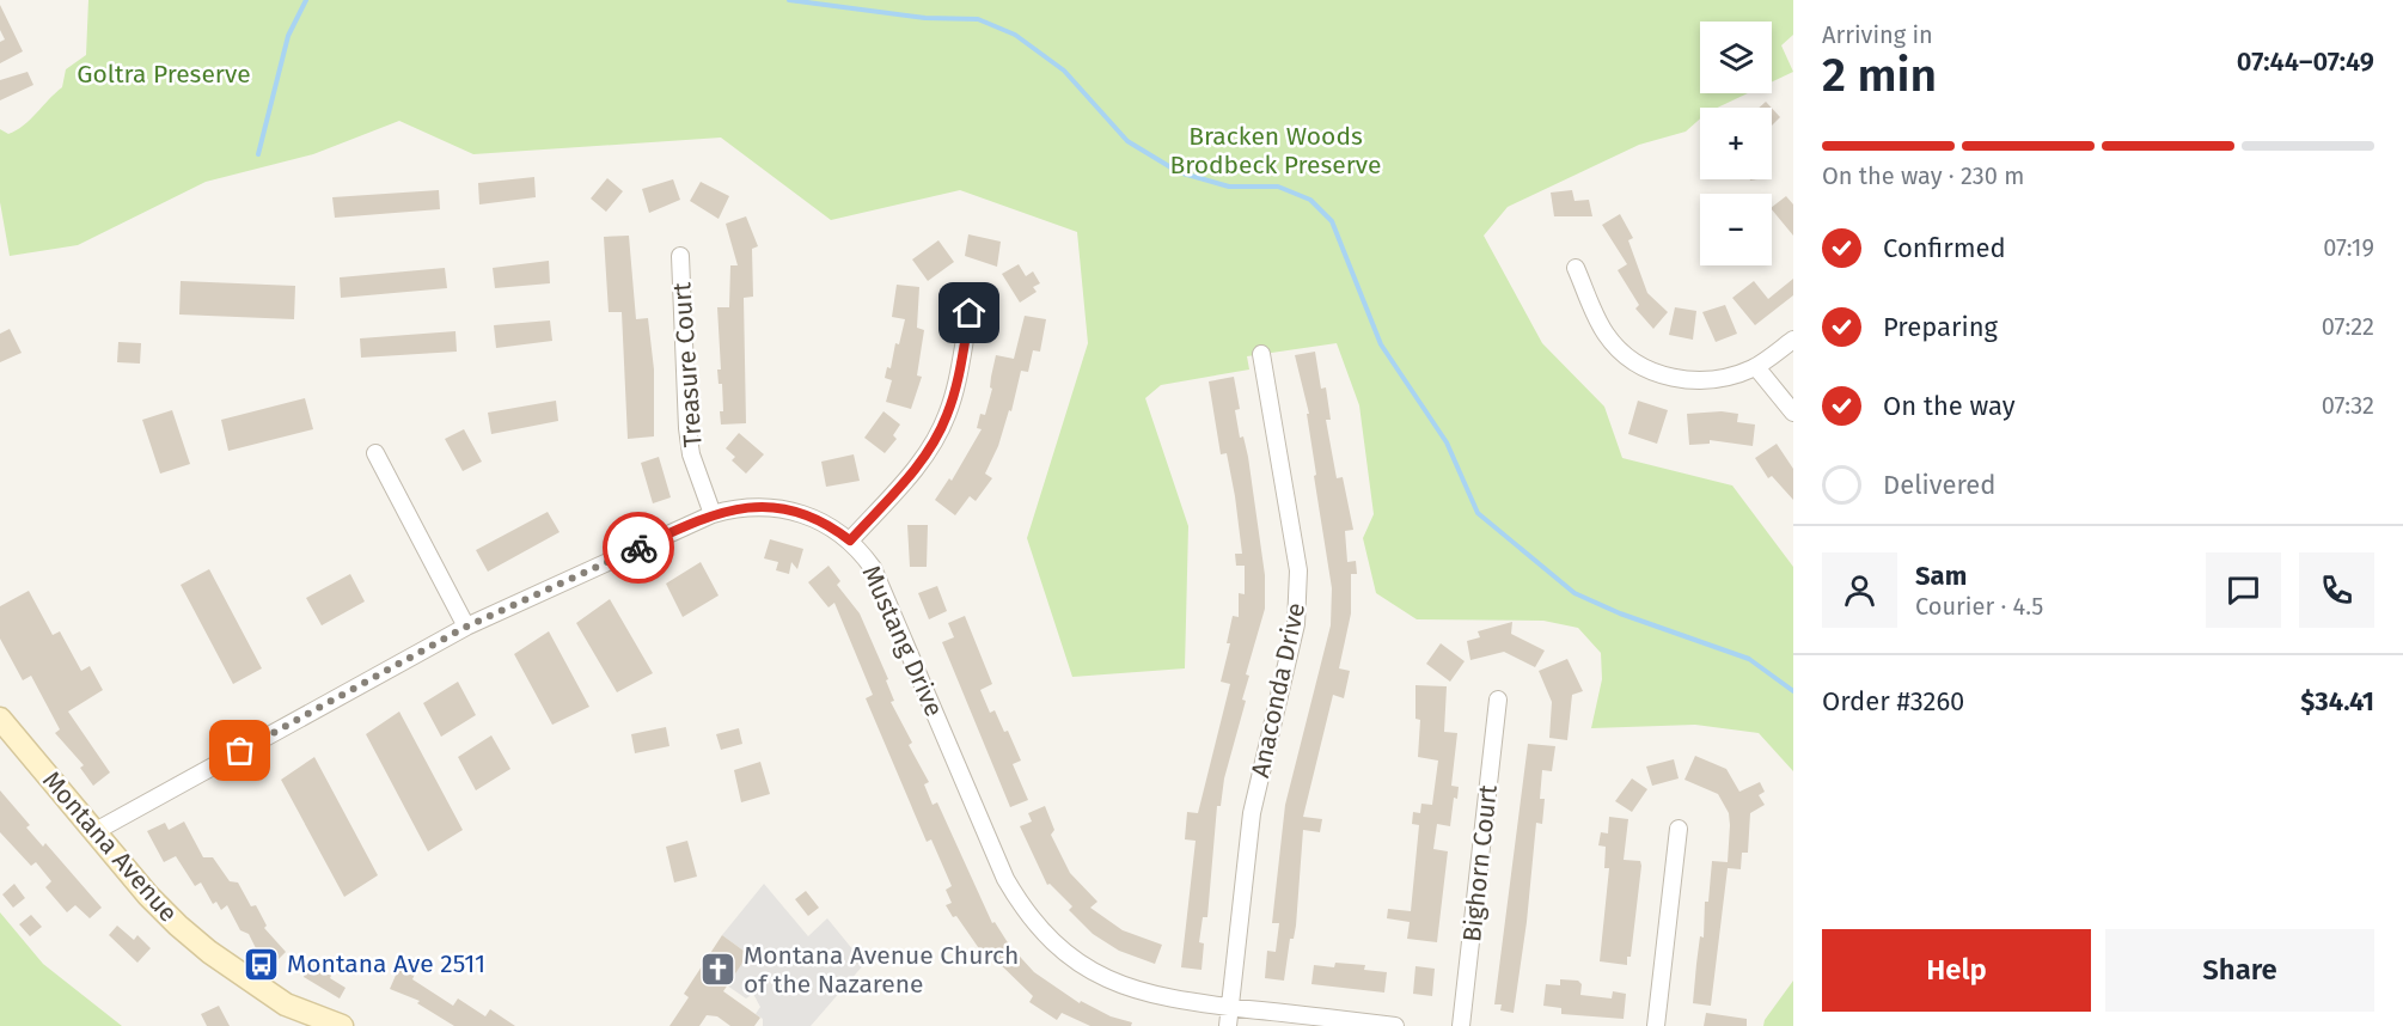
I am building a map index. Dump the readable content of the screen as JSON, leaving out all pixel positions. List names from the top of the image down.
{
  "streets": {
    "street": [
      "Treasure Court",
      "Mustang Drive",
      "Anaconda Drive",
      "Montana Avenue",
      "Bighorn Court"
    ]
  },
  "crossings": [
    ["Treasure Court", "Mustang Drive"],
    ["Mustang Drive", "Anaconda Drive"],
    ["Mustang Drive", "Montana Avenue"]
  ],
  "parks": ["Goltra Preserve", "Bracken Woods Brodbeck Preserve"],
  "places": {
    "bus stop": ["Montana Ave 2511"],
    "church": ["Montana Avenue Church of the Nazarene"]
  },
  "page": {
    "heading": ["2 min", "Arriving in", "07:44–07:49"],
    "panel": [
      "Sam",
      "Courier · 4.5",
      "Order #3260",
      "$34.41"
    ],
    "map_buttons": ["+", "−"],
    "bar": "On the way · 230 m",
    "list": [
      ["Confirmed", "07:19"],
      ["Preparing", "07:22"],
      ["On the way", "07:32"],
      "Delivered"
    ],
    "buttons": ["Help", "Share"]
  }
}
